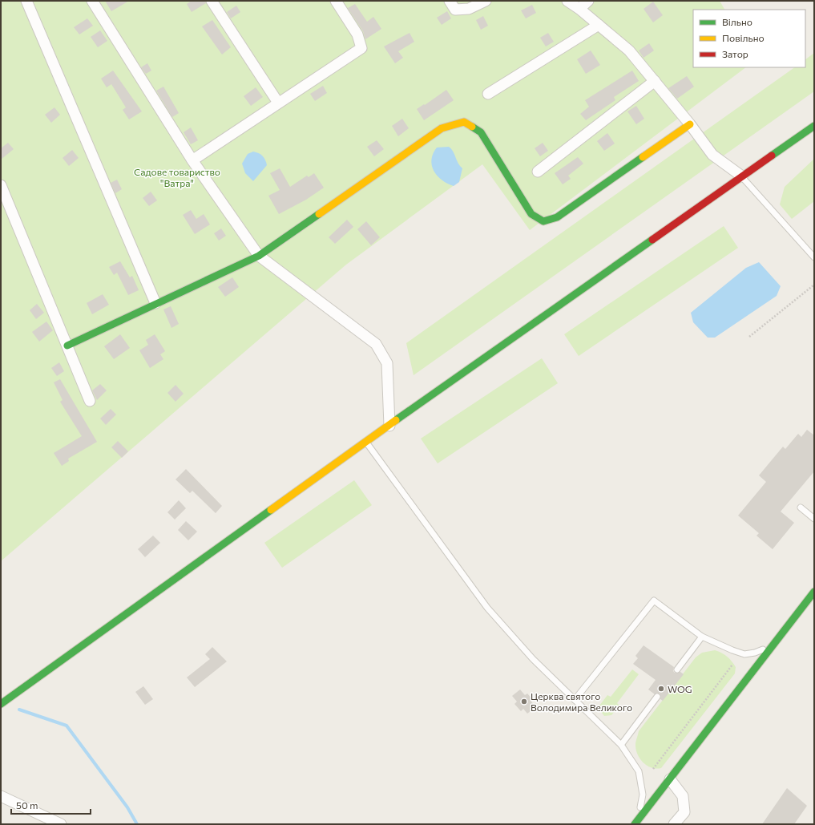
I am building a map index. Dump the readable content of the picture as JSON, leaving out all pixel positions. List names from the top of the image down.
{
  "parks": ["Садове товариство \"Ватра\""],
  "places": ["WOG", "Церква святого Володимира Великого"],
  "legend": ["Вільно", "Повільно", "Затор"],
  "scale_bar": "50 m"
}
